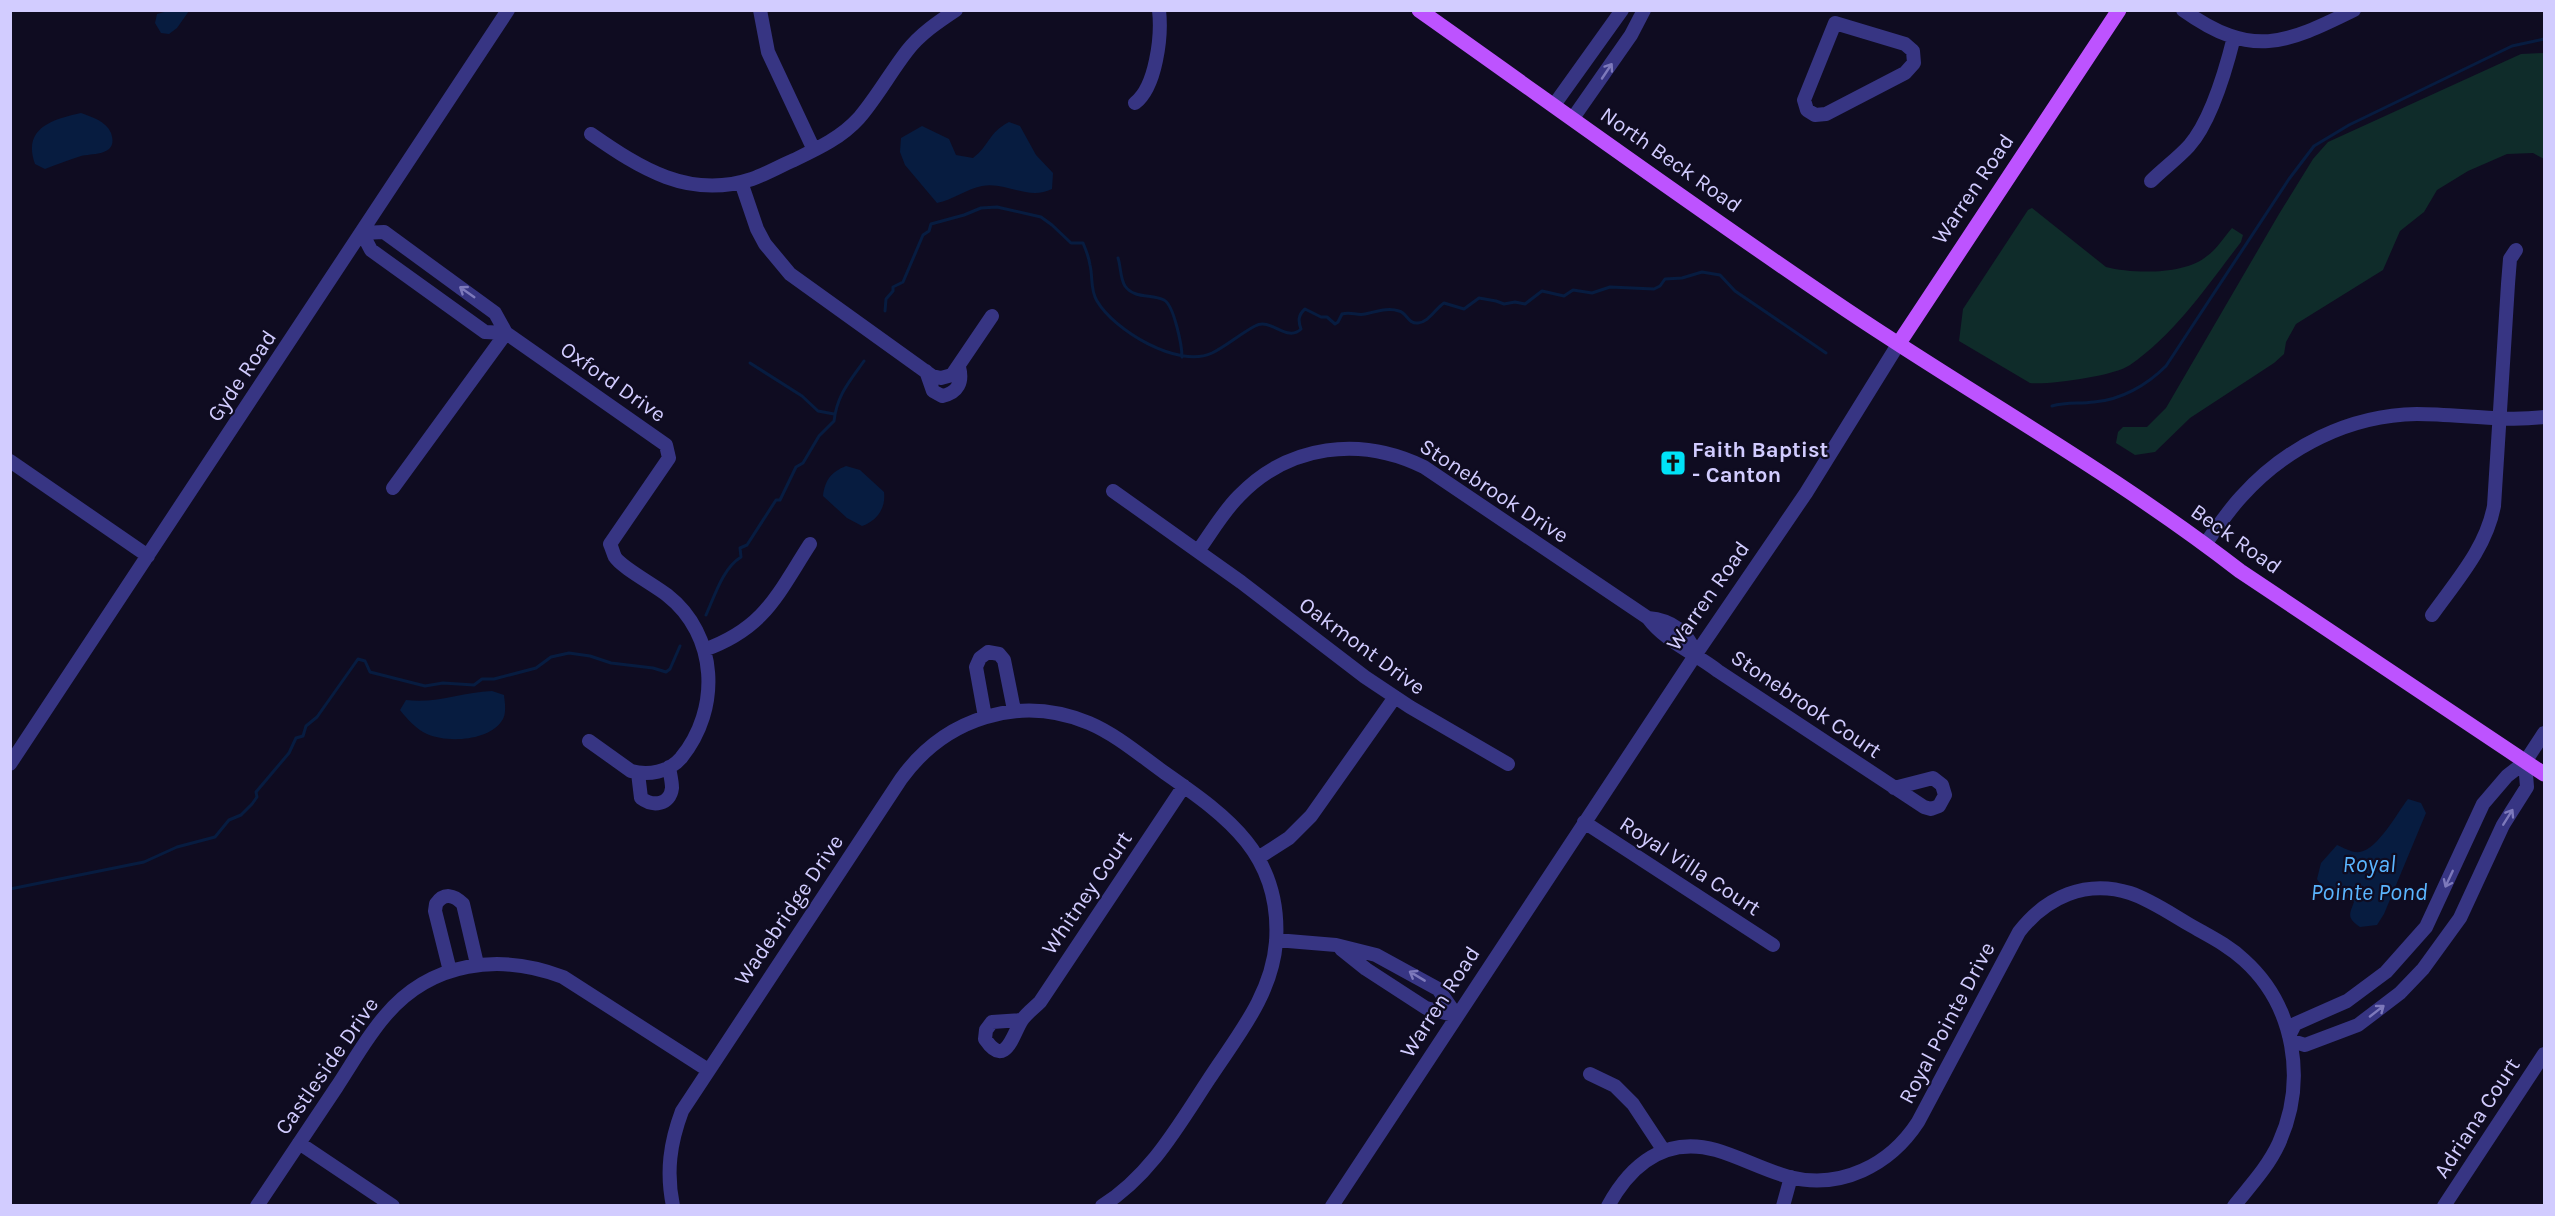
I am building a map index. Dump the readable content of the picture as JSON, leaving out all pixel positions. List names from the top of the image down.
{
  "streets": {
    "main road": ["North Beck Road", "Warren Road", "Beck Road"],
    "street": [
      "Gyde Road",
      "Oxford Drive",
      "Stonebrook Drive",
      "Oakmont Drive",
      "Stonebrook Court",
      "Royal Villa Court",
      "Whitney Court",
      "Wadebridge Drive",
      "Royal Pointe Drive",
      "Castleside Drive",
      "Adriana Court"
    ]
  },
  "crossings": [
    ["North Beck Road", "Warren Road"],
    ["North Beck Road", "Beck Road"],
    ["Warren Road", "Stonebrook Drive"],
    ["Warren Road", "Beck Road"],
    ["Warren Road", "Stonebrook Court"],
    ["Warren Road", "Royal Villa Court"],
    ["Gyde Road", "Oxford Drive"],
    ["Stonebrook Drive", "Oakmont Drive"],
    ["Stonebrook Drive", "Stonebrook Court"],
    ["Whitney Court", "Wadebridge Drive"],
    ["Wadebridge Drive", "Castleside Drive"]
  ],
  "water": ["Royal Pointe Pond"],
  "places": {
    "church": ["Faith Baptist - Canton"]
  }
}
